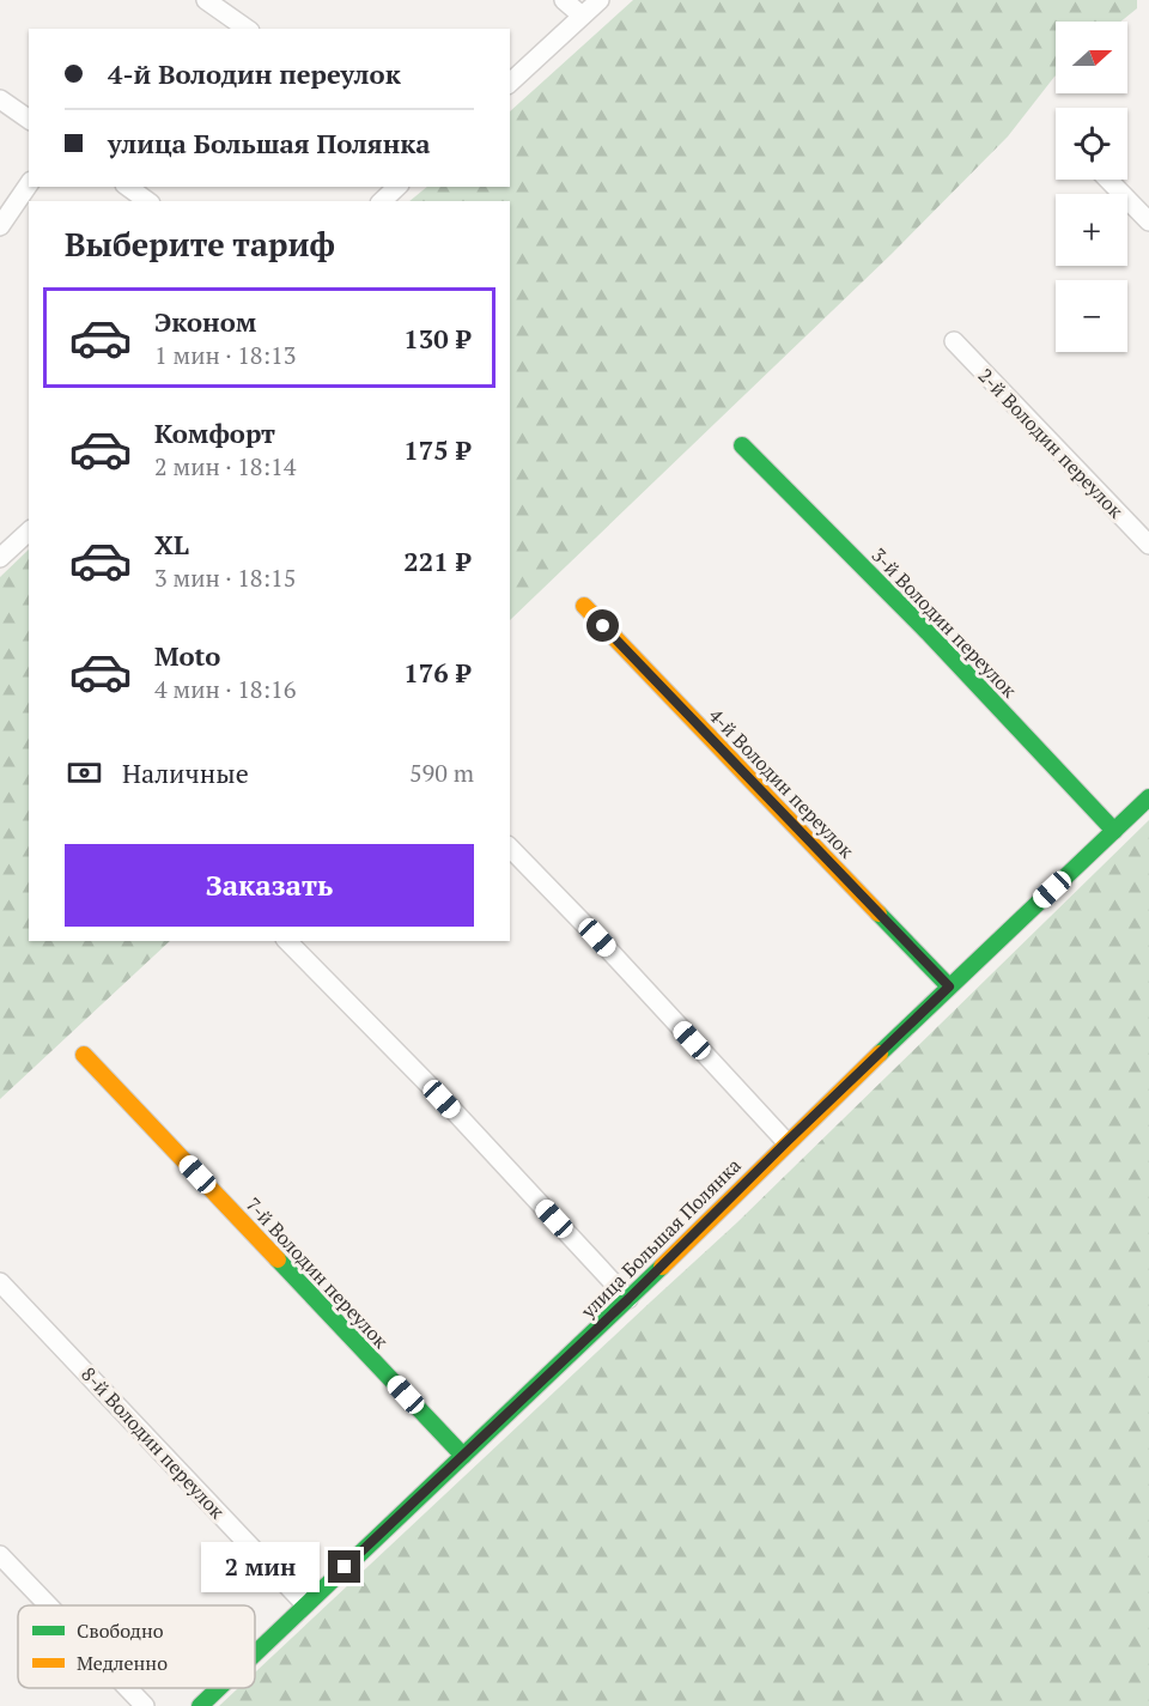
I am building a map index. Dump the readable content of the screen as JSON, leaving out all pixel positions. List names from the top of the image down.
{
  "streets": {
    "street": [
      "2-й Володин переулок",
      "3-й Володин переулок",
      "4-й Володин переулок",
      "улица Большая Полянка",
      "7-й Володин переулок",
      "8-й Володин переулок"
    ]
  },
  "crossings": [
    ["3-й Володин переулок", "улица Большая Полянка"],
    ["4-й Володин переулок", "улица Большая Полянка"],
    ["улица Большая Полянка", "7-й Володин переулок"],
    ["улица Большая Полянка", "8-й Володин переулок"]
  ],
  "legend": ["Свободно", "Медленно"],
  "north": "right",
  "page": {
    "map_buttons": ["+", "−"],
    "banner": ["4-й Володин переулок", "улица Большая Полянка"],
    "heading": "Выберите тариф",
    "list": [
      {
        "name": "Эконом",
        "note": "1 мин · 18:13",
        "value": "130 ₽"
      },
      {
        "name": "Комфорт",
        "note": "2 мин · 18:14",
        "value": "175 ₽"
      },
      {
        "name": "XL",
        "note": "3 мин · 18:15",
        "value": "221 ₽"
      },
      {
        "name": "Moto",
        "note": "4 мин · 18:16",
        "value": "176 ₽"
      }
    ],
    "pay": ["Наличные", "590 m"],
    "buttons": "Заказать",
    "bubble": "2 мин"
  }
}
